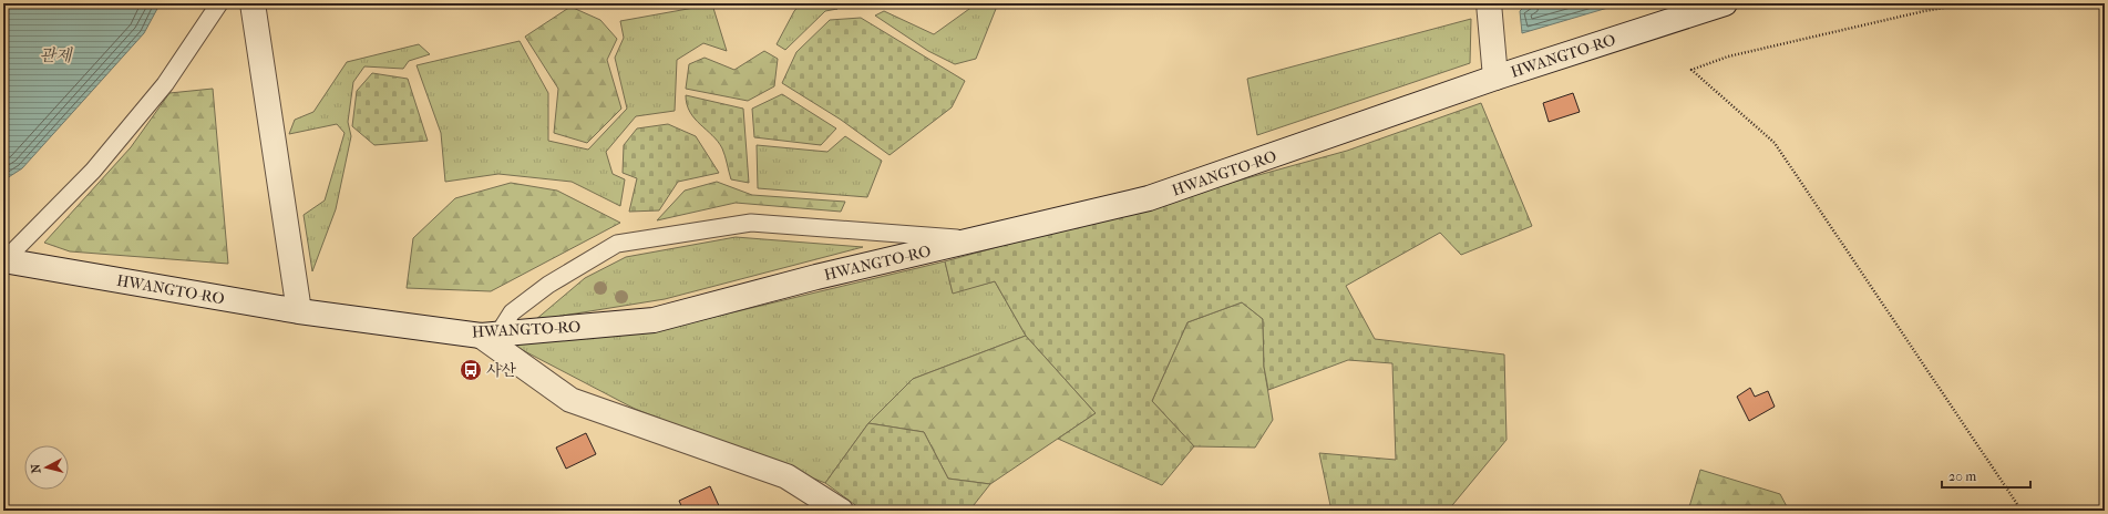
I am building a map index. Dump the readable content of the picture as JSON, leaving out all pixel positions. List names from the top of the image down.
{
  "streets": {
    "main road": ["HWANGTO-RO"]
  },
  "water": ["관제"],
  "places": {
    "bus stop": ["사산"]
  },
  "scale_bar": "20 m",
  "north": "left"
}
